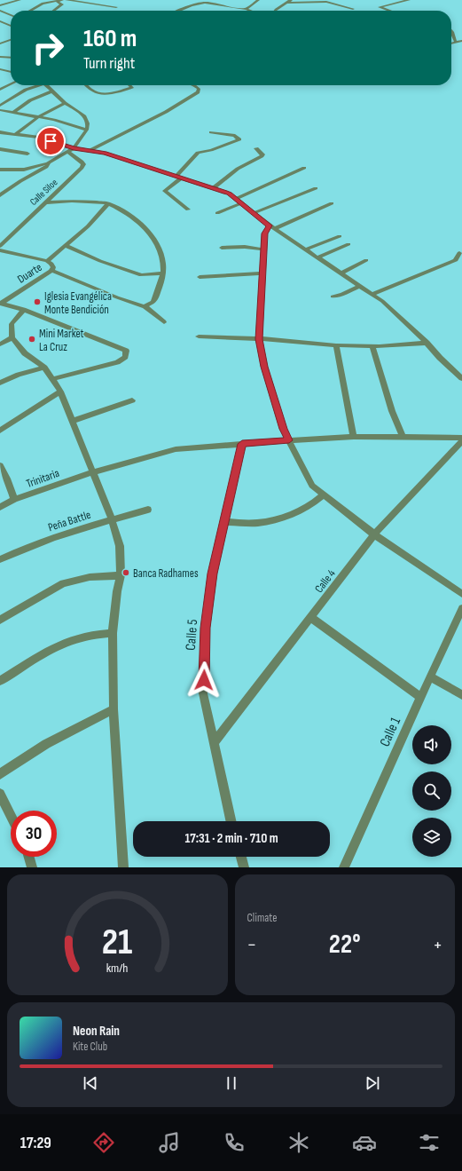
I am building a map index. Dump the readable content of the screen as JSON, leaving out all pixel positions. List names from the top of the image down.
{
  "streets": {
    "street": [
      "Calle Siloe",
      "Duarte",
      "Trinitaria",
      "Peña Battle",
      "Calle 4",
      "Calle 5",
      "Calle 1"
    ]
  },
  "crossings": [
    ["Trinitaria", "Calle 5"],
    ["Calle 4", "Calle 5"]
  ],
  "places": ["Iglesia Evangélica Monte Bendición", "Mini Market La Cruz", "Banca Radhames"],
  "page": {
    "turn": ["160 m", "Turn right"],
    "limit": "30",
    "trip": "17:31 · 2 min · 710 m",
    "tile": "Climate",
    "heat": ["−", "22°", "+"],
    "song": ["Neon Rain", "Kite Club"],
    "tabs": "17:29",
    "gauge": ["21", "km/h"]
  }
}
